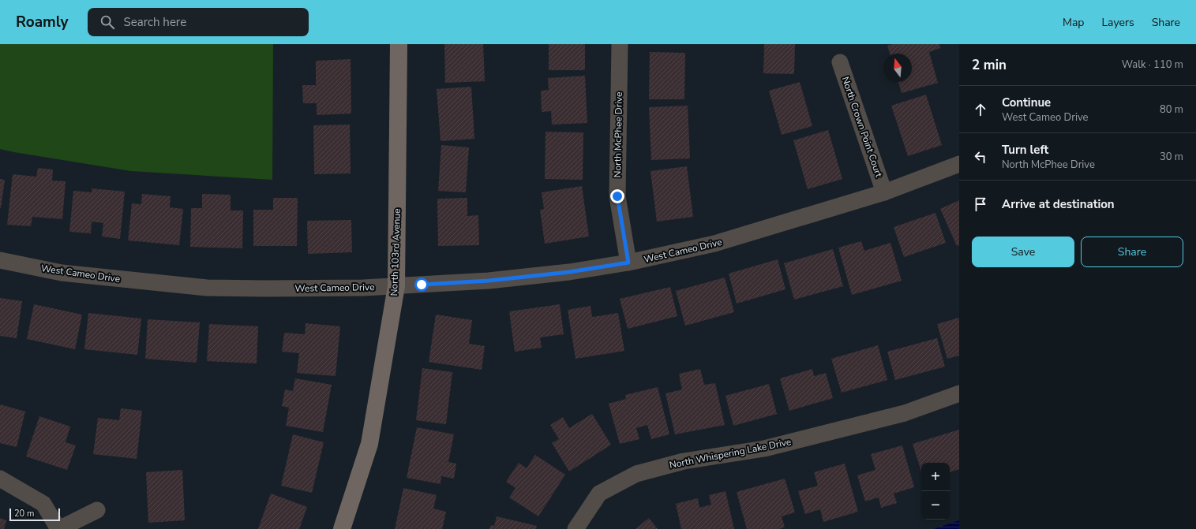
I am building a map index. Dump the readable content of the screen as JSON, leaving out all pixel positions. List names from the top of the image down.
{
  "streets": {
    "street": [
      "North Crown Point Court",
      "North McPhee Drive",
      "West Cameo Drive",
      "North 103rd Avenue",
      "North Whispering Lake Drive"
    ]
  },
  "crossings": [
    ["North Crown Point Court", "West Cameo Drive"],
    ["North McPhee Drive", "West Cameo Drive"],
    ["West Cameo Drive", "North 103rd Avenue"]
  ],
  "scale_bar": "20 m",
  "north": "top",
  "page": {
    "header": "Roamly",
    "search": "Search here",
    "nav": ["Map", "Layers", "Share"],
    "heading": ["2 min", "Walk · 110 m"],
    "list": [
      ["Continue", "West Cameo Drive", "80 m"],
      ["Turn left", "North McPhee Drive", "30 m"],
      "Arrive at destination"
    ],
    "buttons": ["Save", "Share"],
    "map_buttons": ["+", "−"],
    "scale": "20 m"
  }
}
